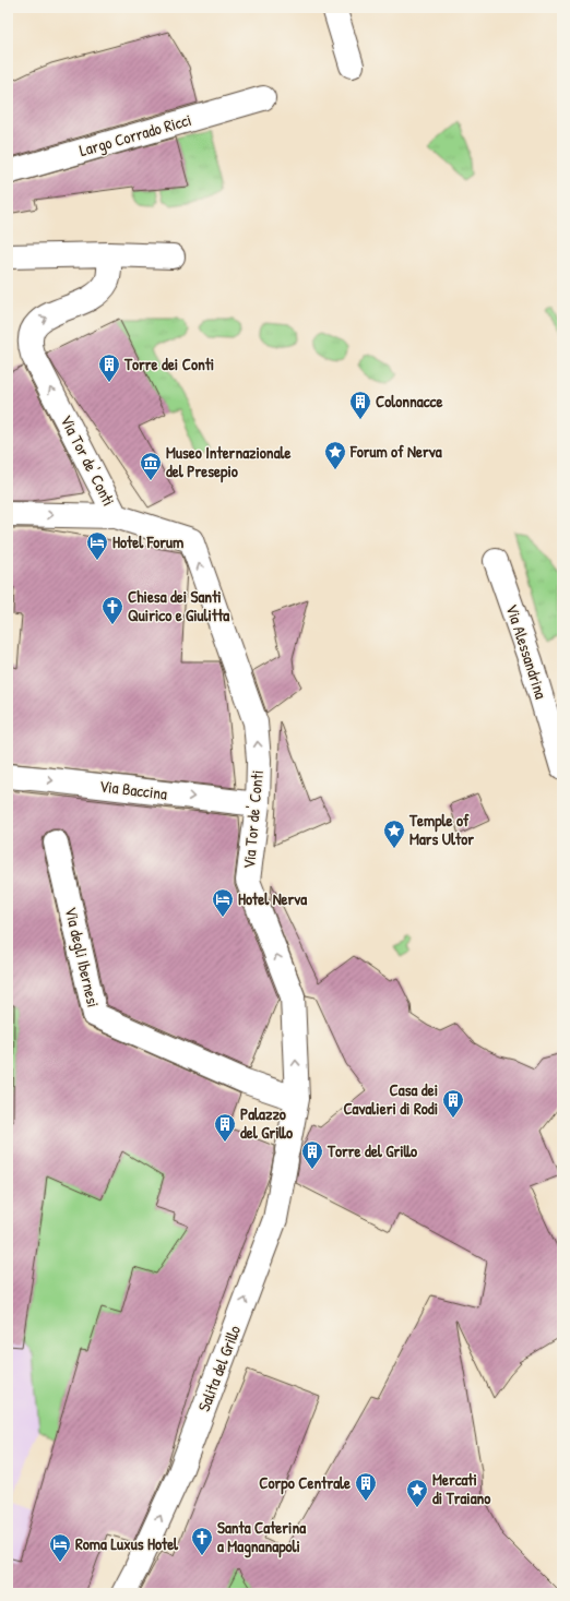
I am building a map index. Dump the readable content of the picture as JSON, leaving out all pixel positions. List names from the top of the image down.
{
  "streets": {
    "street": [
      "Largo Corrado Ricci",
      "Via Tor de' Conti",
      "Via Alessandrina",
      "Via Baccina",
      "Via degli Ibernesi",
      "Salita del Grillo"
    ]
  },
  "crossings": [
    ["Via Tor de' Conti", "Via Baccina"],
    ["Via Tor de' Conti", "Via degli Ibernesi"],
    ["Via Tor de' Conti", "Salita del Grillo"],
    ["Via degli Ibernesi", "Salita del Grillo"]
  ],
  "one_way": ["Via Tor de' Conti", "Via Baccina", "Salita del Grillo"],
  "places": {
    "building": [
      "Torre dei Conti",
      "Colonnacce",
      "Casa dei Cavalieri di Rodi",
      "Palazzo del Grillo",
      "Torre del Grillo",
      "Corpo Centrale"
    ],
    "place": ["Forum of Nerva", "Temple of Mars Ultor", "Mercati di Traiano"],
    "museum": ["Museo Internazionale del Presepio"],
    "hotel": ["Hotel Forum", "Hotel Nerva", "Roma Luxus Hotel"],
    "church": ["Chiesa dei Santi Quirico e Giulitta", "Santa Caterina a Magnanapoli"]
  }
}
